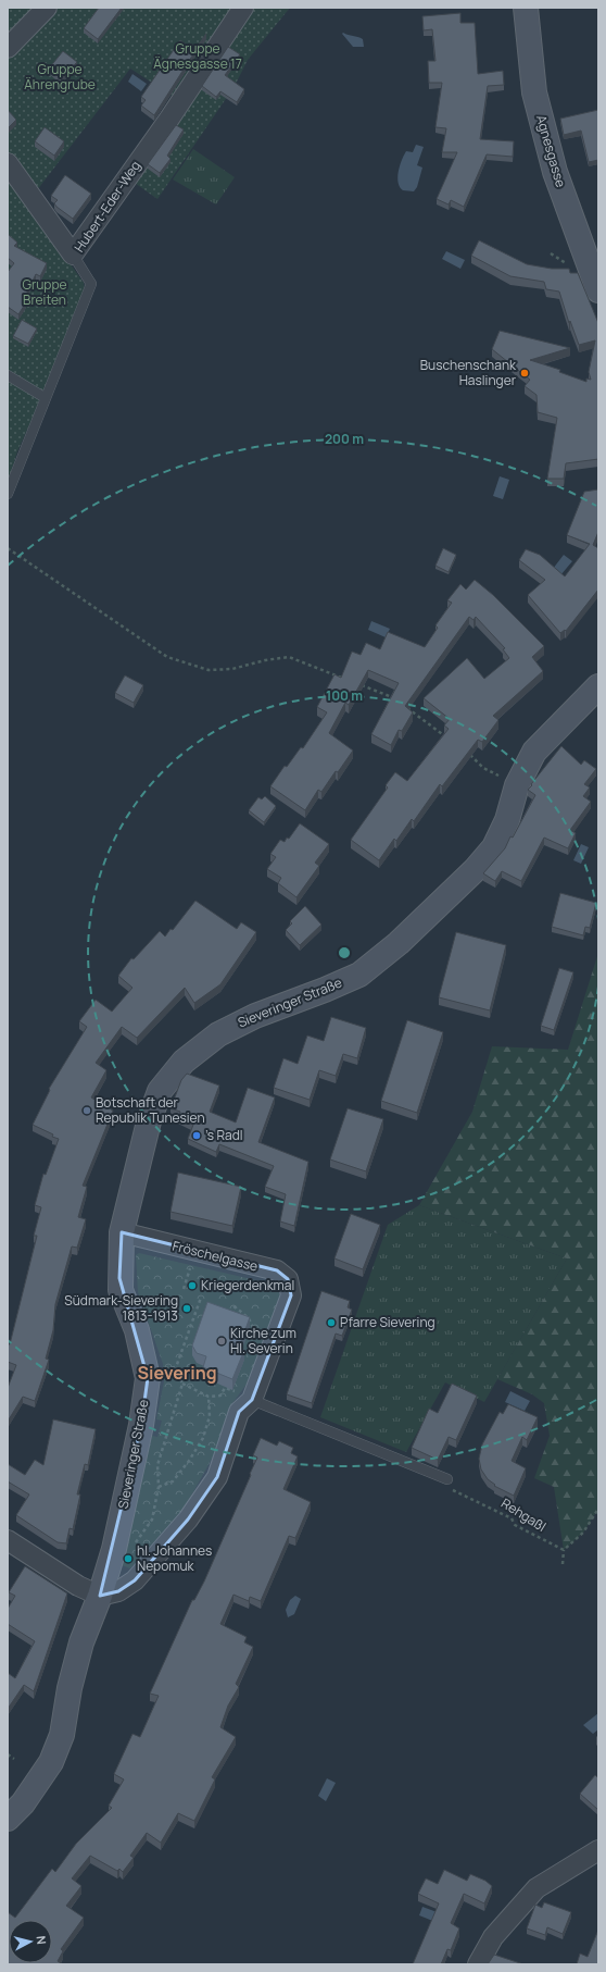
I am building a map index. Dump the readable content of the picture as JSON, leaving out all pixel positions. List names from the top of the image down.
{
  "streets": {
    "main road": ["Agnesgasse", "Sieveringer Straße"],
    "street": ["Hubert-Eder-Weg", "Fröschelgasse"],
    "path": ["Rehgaßl"]
  },
  "crossings": [
    ["Sieveringer Straße", "Fröschelgasse"]
  ],
  "districts": ["Sievering"],
  "parks": ["Gruppe Ägnesgasse 17", "Gruppe Ährengrube", "Gruppe Breiten"],
  "places": [
    "Buschenschank Haslinger",
    "Botschaft der Republik Tunesien",
    "'s Radl",
    "Kriegerdenkmal",
    "Südmark-Sievering 1813-1913",
    "Pfarre Sievering",
    "Kirche zum Hl. Severin",
    "hl. Johannes Nepomuk"
  ],
  "north": "right",
  "rings": ["200 m", "100 m"]
}
